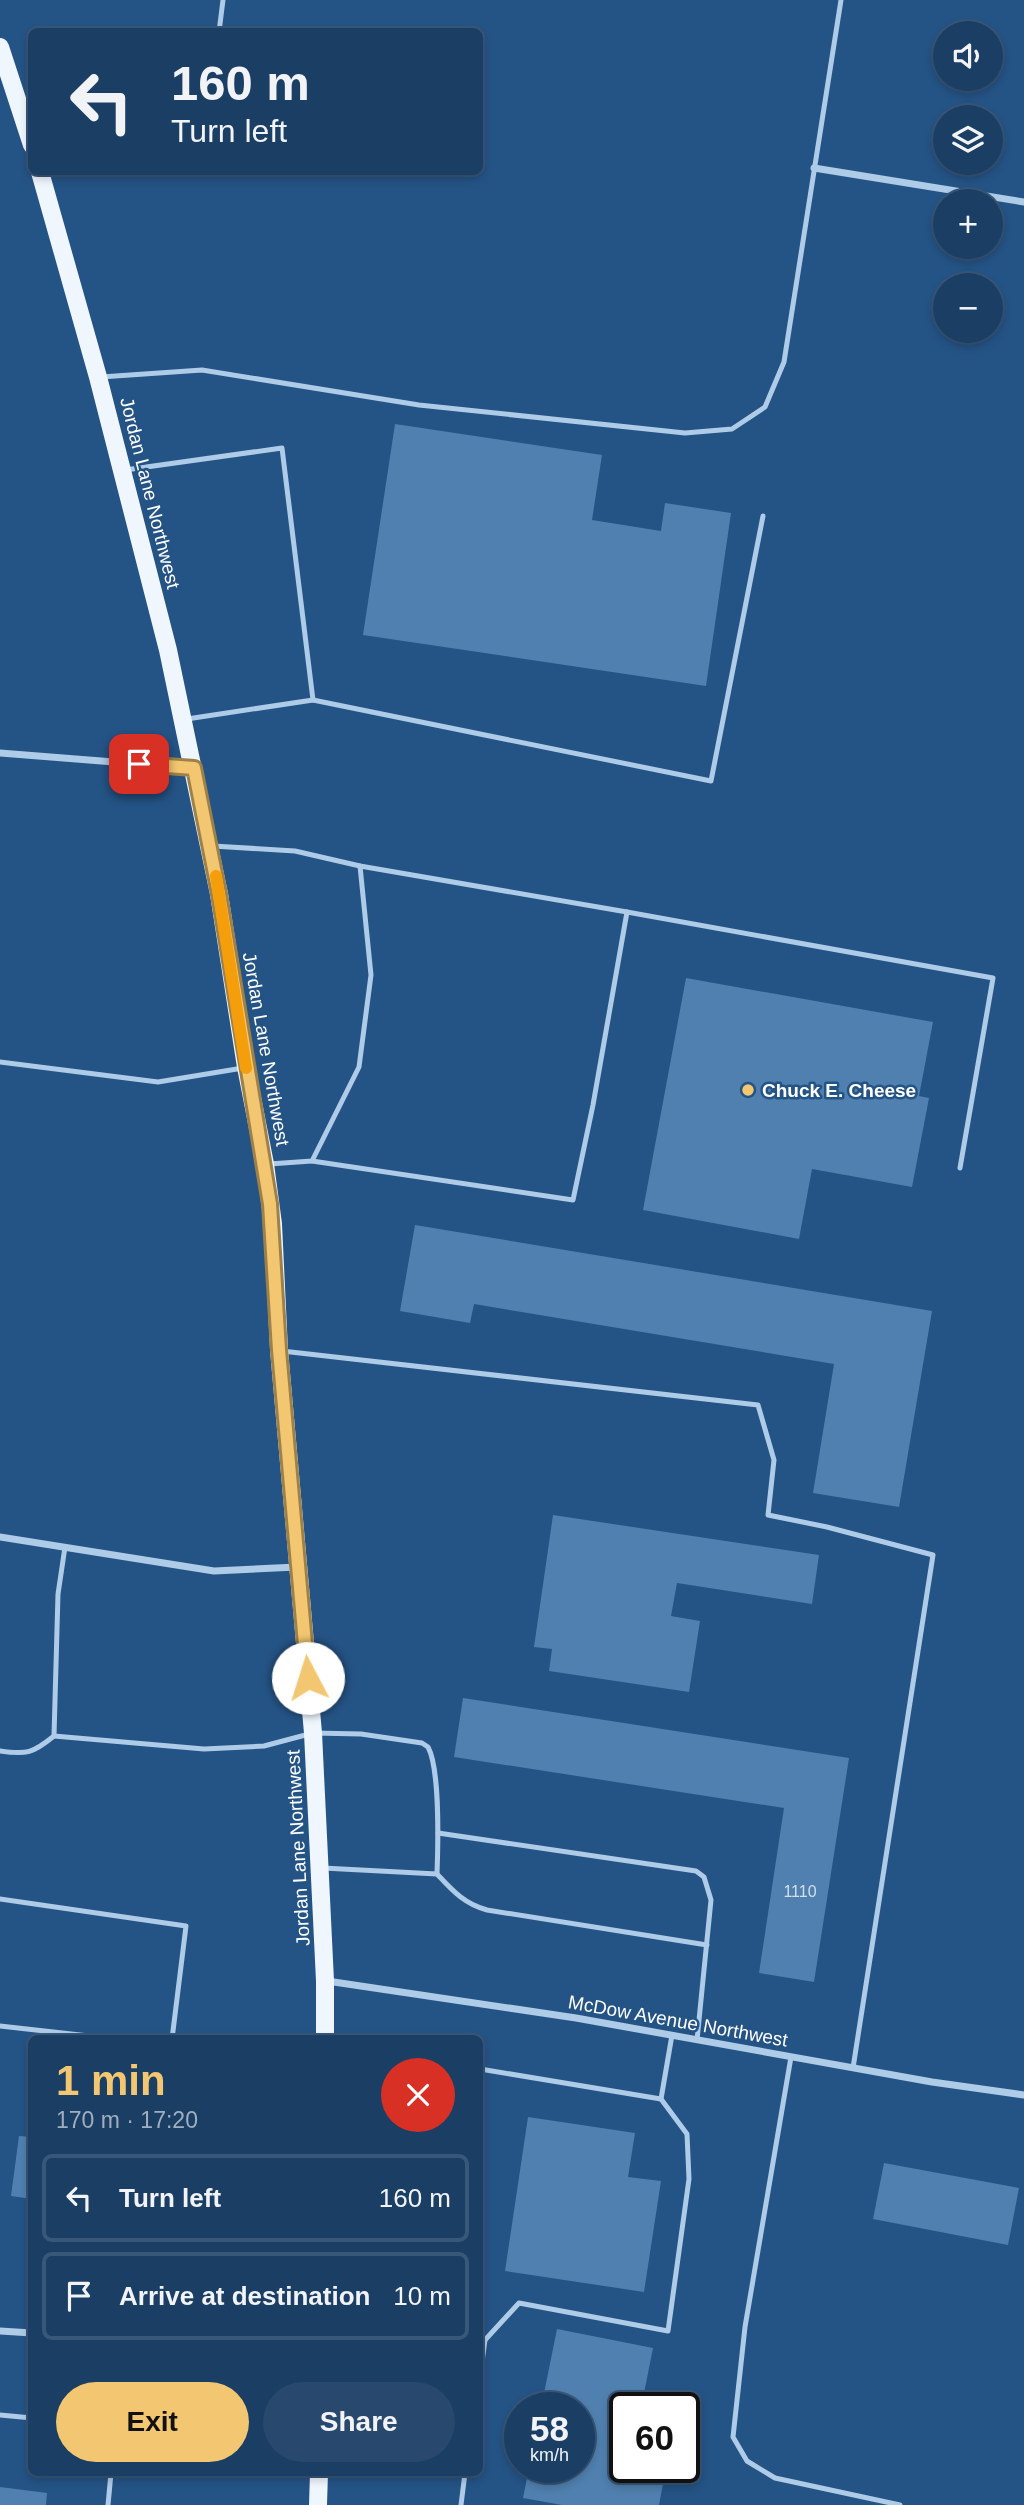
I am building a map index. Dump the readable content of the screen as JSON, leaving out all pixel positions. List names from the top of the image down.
{
  "streets": {
    "main road": ["Jordan Lane Northwest"],
    "street": ["McDow Avenue Northwest"]
  },
  "crossings": [
    ["Jordan Lane Northwest", "McDow Avenue Northwest"]
  ],
  "places": ["Chuck E. Cheese"],
  "house_numbers": ["1110"],
  "page": {
    "map_buttons": ["+", "−"],
    "turn": ["160 m", "Turn left"],
    "heading": ["1 min", "170 m · 17:20"],
    "list": [
      {
        "name": "Turn left",
        "value": "160 m"
      },
      {
        "name": "Arrive at destination",
        "value": "10 m"
      }
    ],
    "buttons": ["Exit", "Share"],
    "speed": "58 km/h",
    "limit": "60"
  }
}
